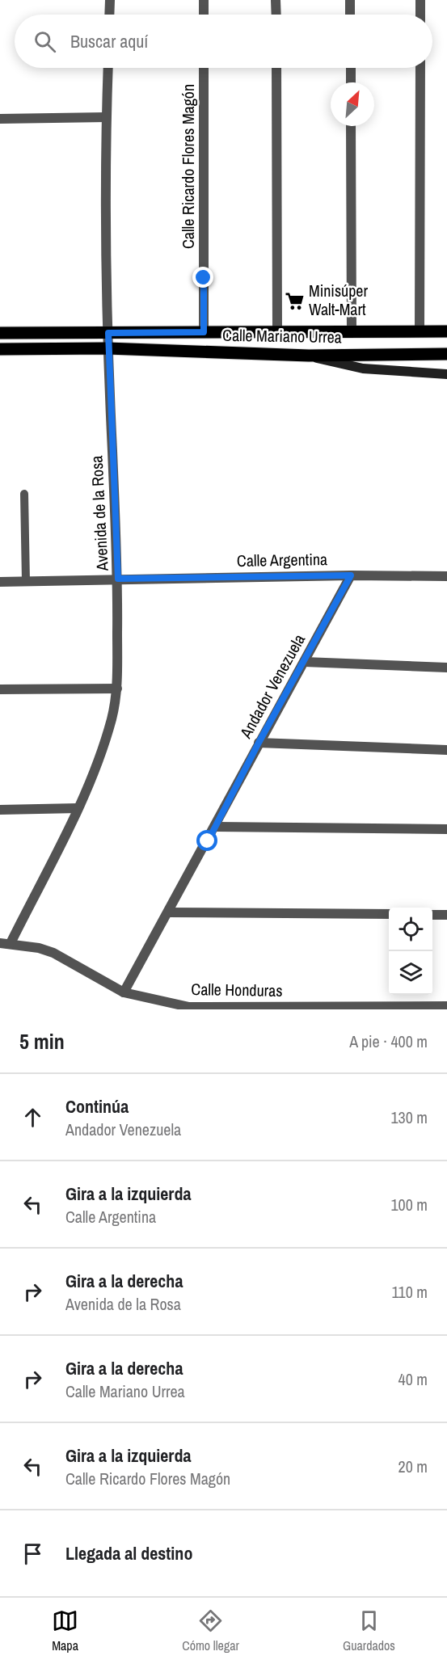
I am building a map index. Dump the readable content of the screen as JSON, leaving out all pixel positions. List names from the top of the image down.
{
  "streets": {
    "main road": ["Calle Mariano Urrea"],
    "street": [
      "Calle Ricardo Flores Magón",
      "Avenida de la Rosa",
      "Calle Argentina",
      "Andador Venezuela",
      "Calle Honduras"
    ]
  },
  "crossings": [
    ["Calle Ricardo Flores Magón", "Calle Mariano Urrea"],
    ["Calle Mariano Urrea", "Avenida de la Rosa"],
    ["Avenida de la Rosa", "Calle Argentina"],
    ["Avenida de la Rosa", "Calle Honduras"],
    ["Calle Argentina", "Andador Venezuela"],
    ["Andador Venezuela", "Calle Honduras"]
  ],
  "places": {
    "supermarket": ["Minisúper Walt-Mart"]
  },
  "north": "top right",
  "page": {
    "search": "Buscar aquí",
    "heading": ["5 min", "A pie · 400 m"],
    "list": [
      ["Continúa", "Andador Venezuela", "130 m"],
      ["Gira a la izquierda", "Calle Argentina", "100 m"],
      ["Gira a la derecha", "Avenida de la Rosa", "110 m"],
      ["Gira a la derecha", "Calle Mariano Urrea", "40 m"],
      ["Gira a la izquierda", "Calle Ricardo Flores Magón", "20 m"],
      "Llegada al destino"
    ],
    "nav": ["Mapa", "Cómo llegar", "Guardados"]
  }
}
